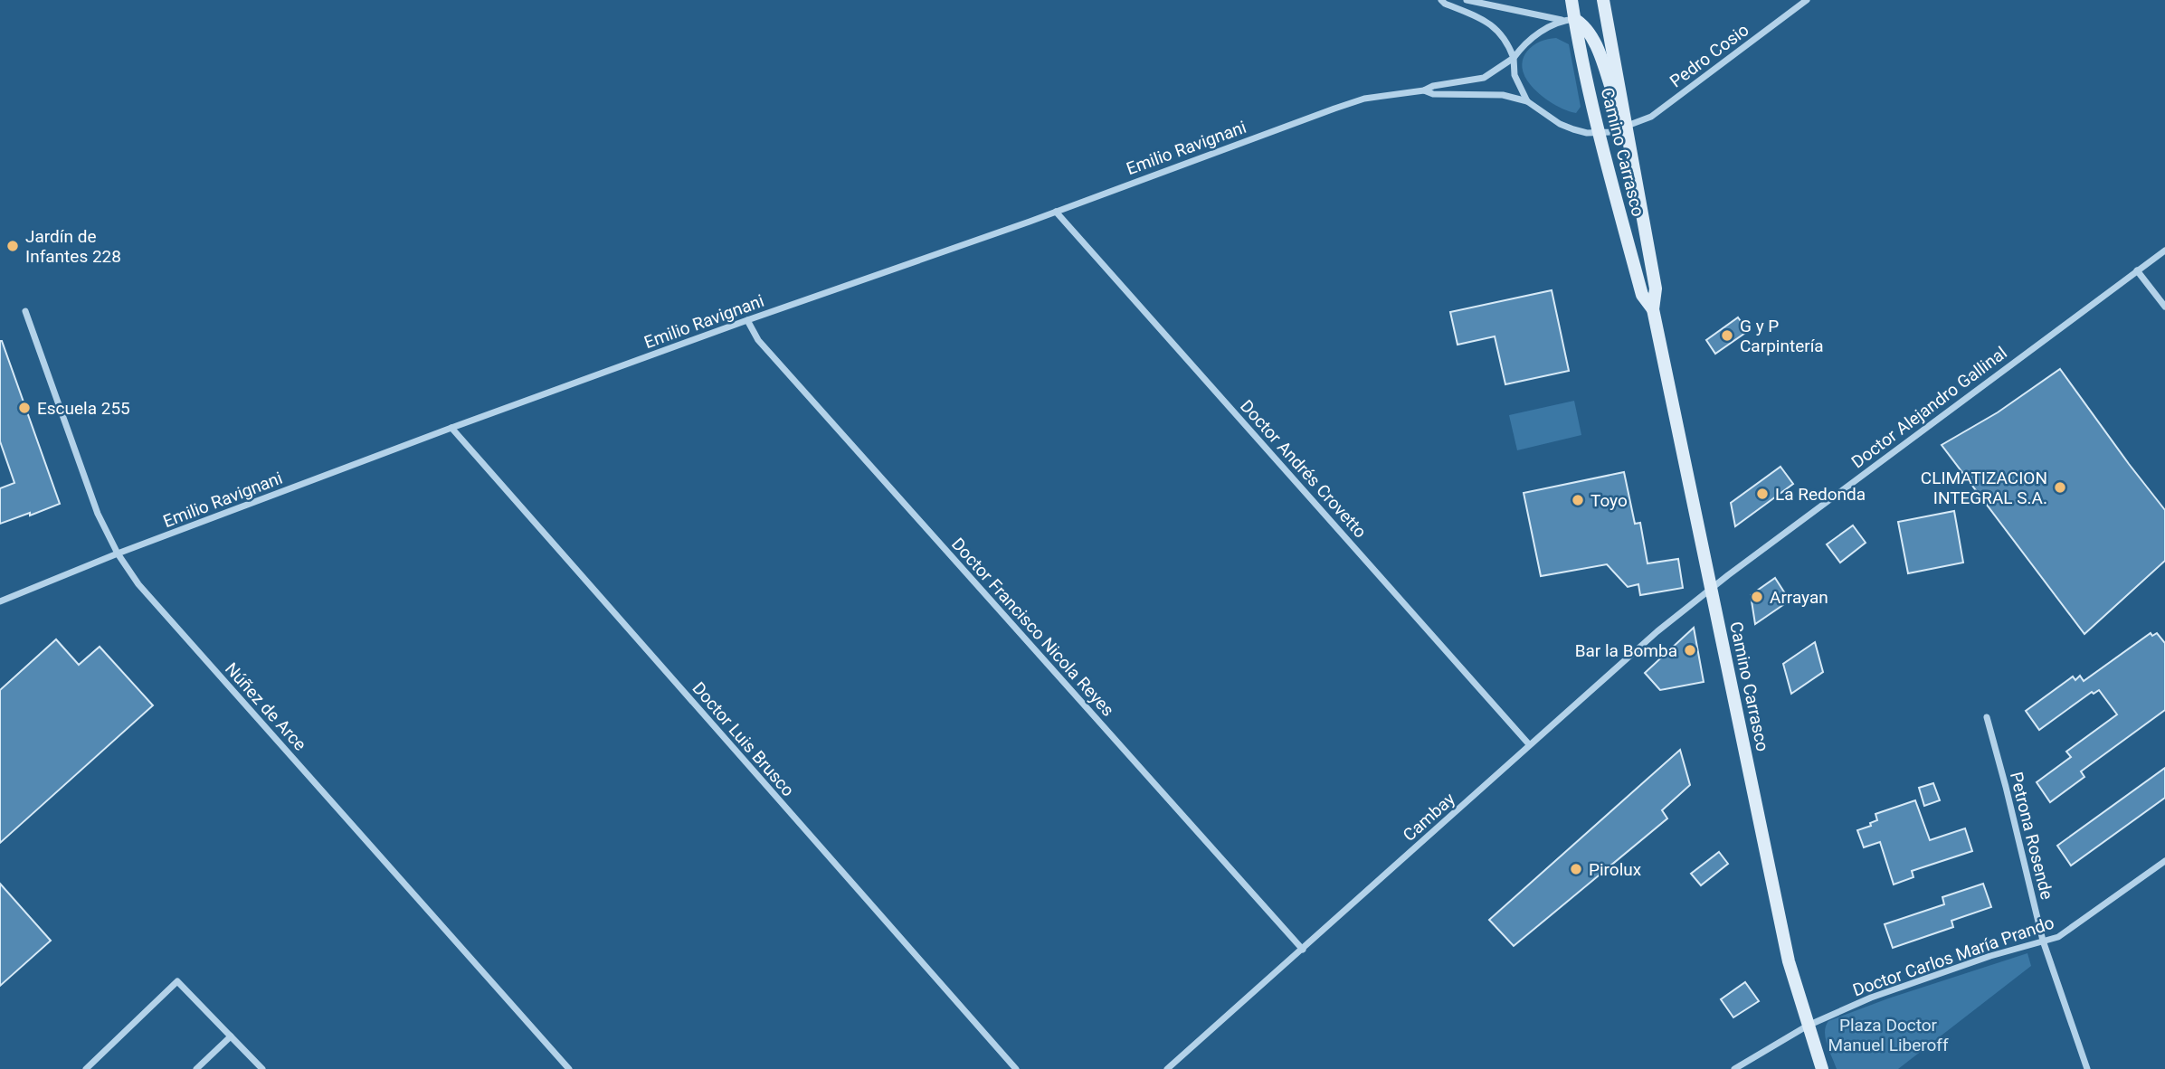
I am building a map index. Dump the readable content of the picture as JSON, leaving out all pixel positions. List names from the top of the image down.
{
  "streets": {
    "main road": ["Camino Carrasco"],
    "street": [
      "Pedro Cosio",
      "Emilio Ravignani",
      "Doctor Alejandro Gallinal",
      "Doctor Andrés Crovetto",
      "Doctor Francisco Nicola Reyes",
      "Núñez de Arce",
      "Doctor Luis Brusco",
      "Cambay",
      "Petrona Rosende",
      "Doctor Carlos María Prando"
    ]
  },
  "crossings": [
    ["Pedro Cosio", "Emilio Ravignani"],
    ["Pedro Cosio", "Camino Carrasco"],
    ["Emilio Ravignani", "Camino Carrasco"],
    ["Emilio Ravignani", "Doctor Andrés Crovetto"],
    ["Emilio Ravignani", "Doctor Francisco Nicola Reyes"],
    ["Emilio Ravignani", "Núñez de Arce"],
    ["Emilio Ravignani", "Doctor Luis Brusco"],
    ["Camino Carrasco", "Doctor Alejandro Gallinal"],
    ["Camino Carrasco", "Cambay"],
    ["Camino Carrasco", "Doctor Carlos María Prando"],
    ["Doctor Alejandro Gallinal", "Cambay"],
    ["Doctor Andrés Crovetto", "Cambay"],
    ["Doctor Francisco Nicola Reyes", "Cambay"],
    ["Petrona Rosende", "Doctor Carlos María Prando"]
  ],
  "parks": ["Plaza Doctor Manuel Liberoff"],
  "places": [
    "Jardín de Infantes 228",
    "G y P Carpintería",
    "Escuela 255",
    "CLIMATIZACION INTEGRAL S.A.",
    "La Redonda",
    "Toyo",
    "Arrayan",
    "Bar la Bomba",
    "Pirolux"
  ]
}
